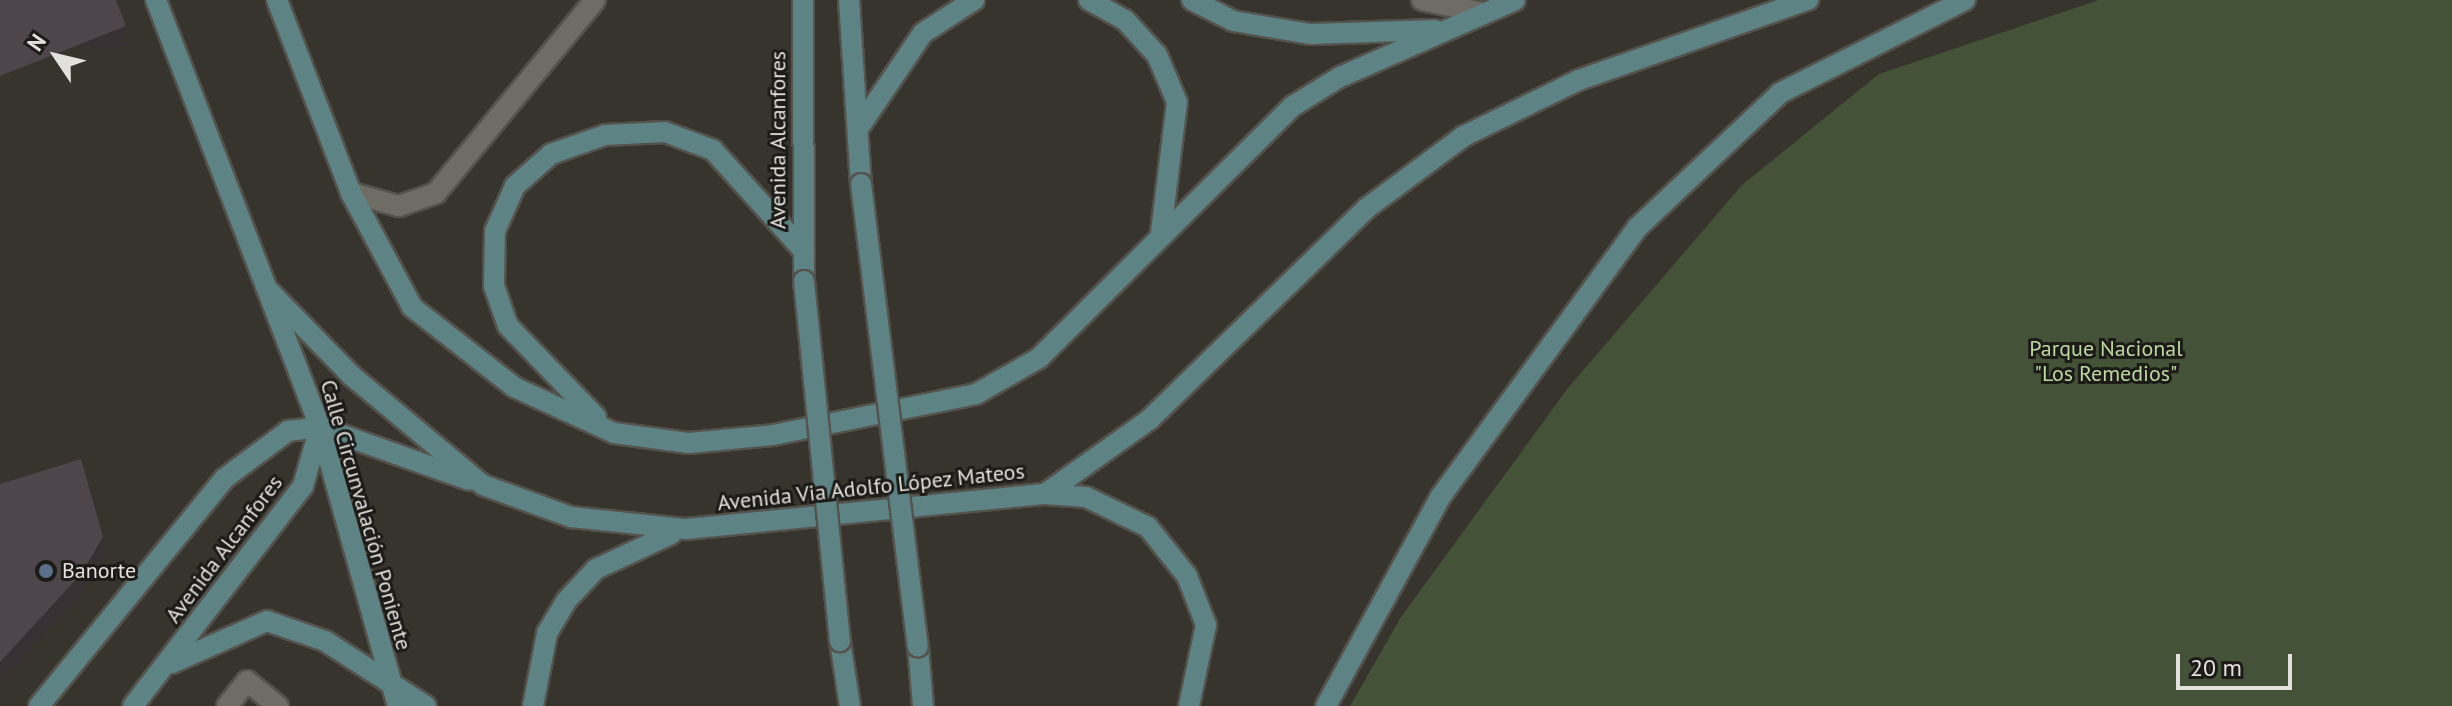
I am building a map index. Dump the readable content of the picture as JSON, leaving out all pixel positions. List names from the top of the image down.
{
  "streets": {
    "main road": ["Avenida Alcanfores", "Avenida Via Adolfo López Mateos", "Calle Circunvalación Poniente"]
  },
  "crossings": [
    ["Avenida Alcanfores", "Calle Circunvalación Poniente"],
    ["Avenida Via Adolfo López Mateos", "Calle Circunvalación Poniente"]
  ],
  "parks": ["Parque Nacional \"Los Remedios\""],
  "places": ["Banorte"],
  "scale_bar": "20 m",
  "north": "top left"
}
